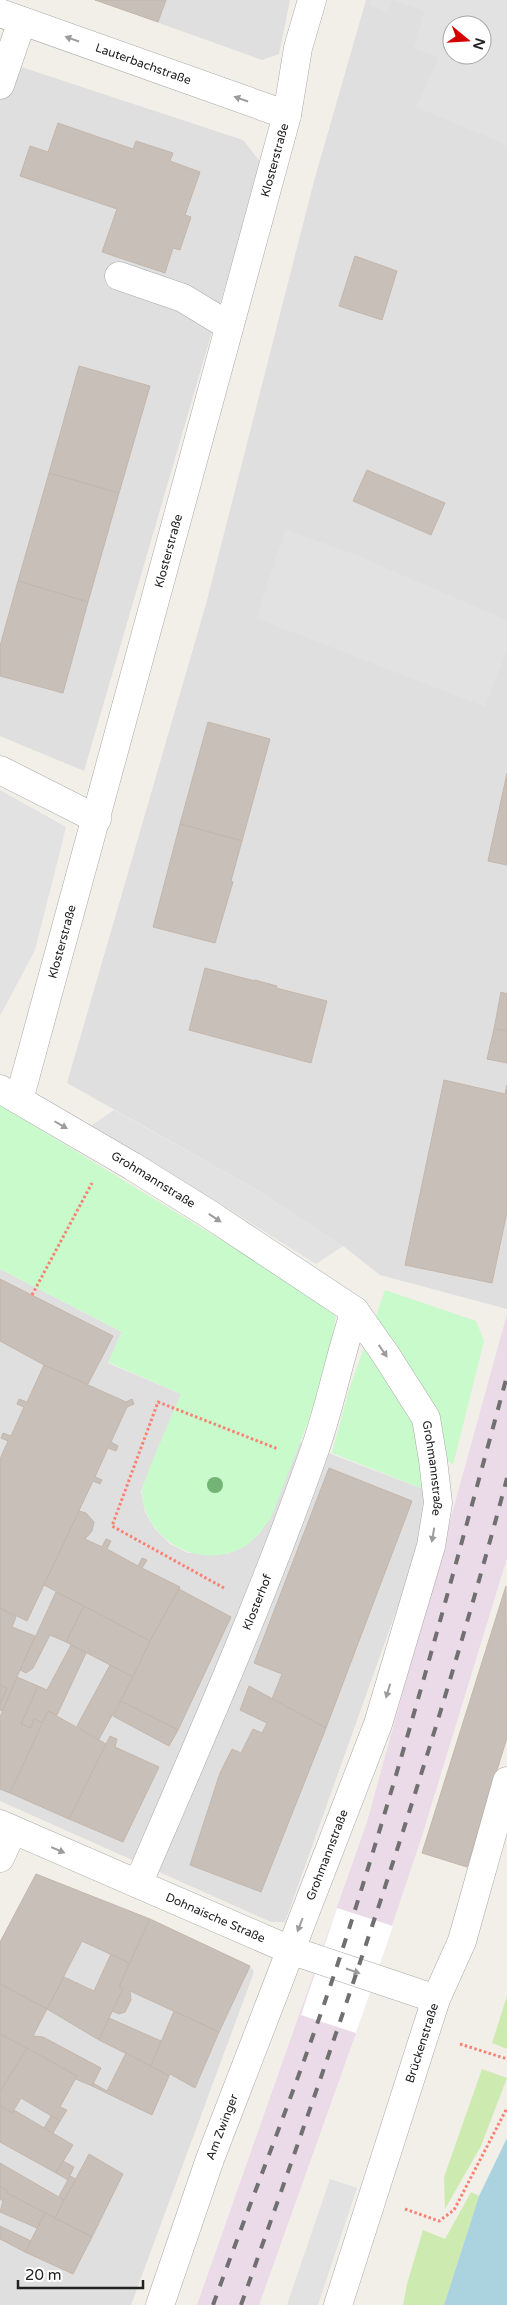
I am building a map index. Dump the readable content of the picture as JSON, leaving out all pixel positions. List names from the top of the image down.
{
  "streets": {
    "street": [
      "Lauterbachstraße",
      "Klosterstraße",
      "Grohmannstraße",
      "Klosterhof",
      "Dohnaische Straße",
      "Brückenstraße",
      "Am Zwinger"
    ]
  },
  "crossings": [
    ["Lauterbachstraße", "Klosterstraße"],
    ["Klosterstraße", "Grohmannstraße"],
    ["Grohmannstraße", "Klosterhof"],
    ["Grohmannstraße", "Dohnaische Straße"],
    ["Grohmannstraße", "Am Zwinger"],
    ["Klosterhof", "Dohnaische Straße"],
    ["Dohnaische Straße", "Brückenstraße"],
    ["Dohnaische Straße", "Am Zwinger"]
  ],
  "one_way": ["Grohmannstraße", "Dohnaische Straße"],
  "scale_bar": "20 m",
  "north": "right"
}
